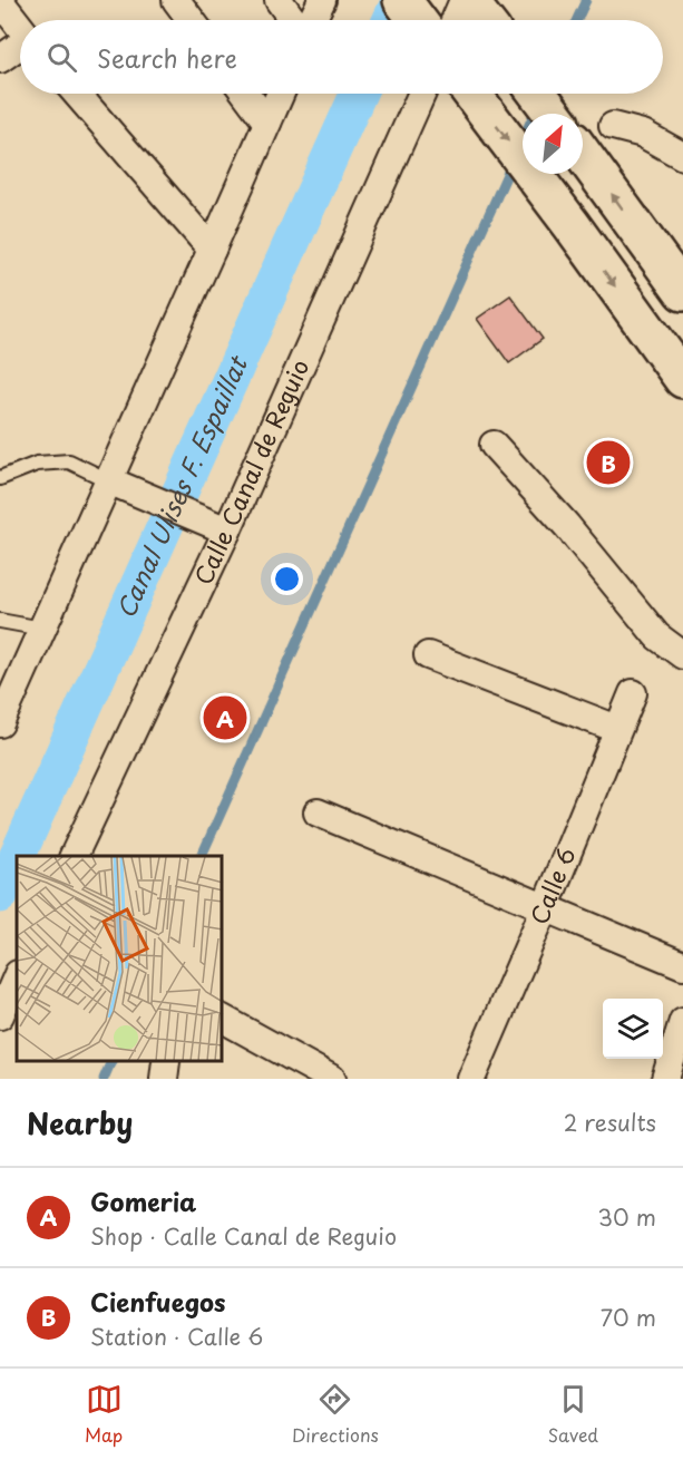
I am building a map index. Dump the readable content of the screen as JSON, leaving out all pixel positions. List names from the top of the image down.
{
  "streets": {
    "street": ["Calle Canal de Reguio", "Calle 6"]
  },
  "water": ["Canal Ulises F. Espaillat"],
  "north": "top right",
  "page": {
    "search": "Search here",
    "pins": ["B", "A"],
    "heading": ["Nearby", "2 results"],
    "list": [
      {
        "mark": "A",
        "name": "Gomeria",
        "note": "Shop · Calle Canal de Reguio",
        "value": "30 m"
      },
      {
        "mark": "B",
        "name": "Cienfuegos",
        "note": "Station · Calle 6",
        "value": "70 m"
      }
    ],
    "nav": ["Map", "Directions", "Saved"]
  }
}
